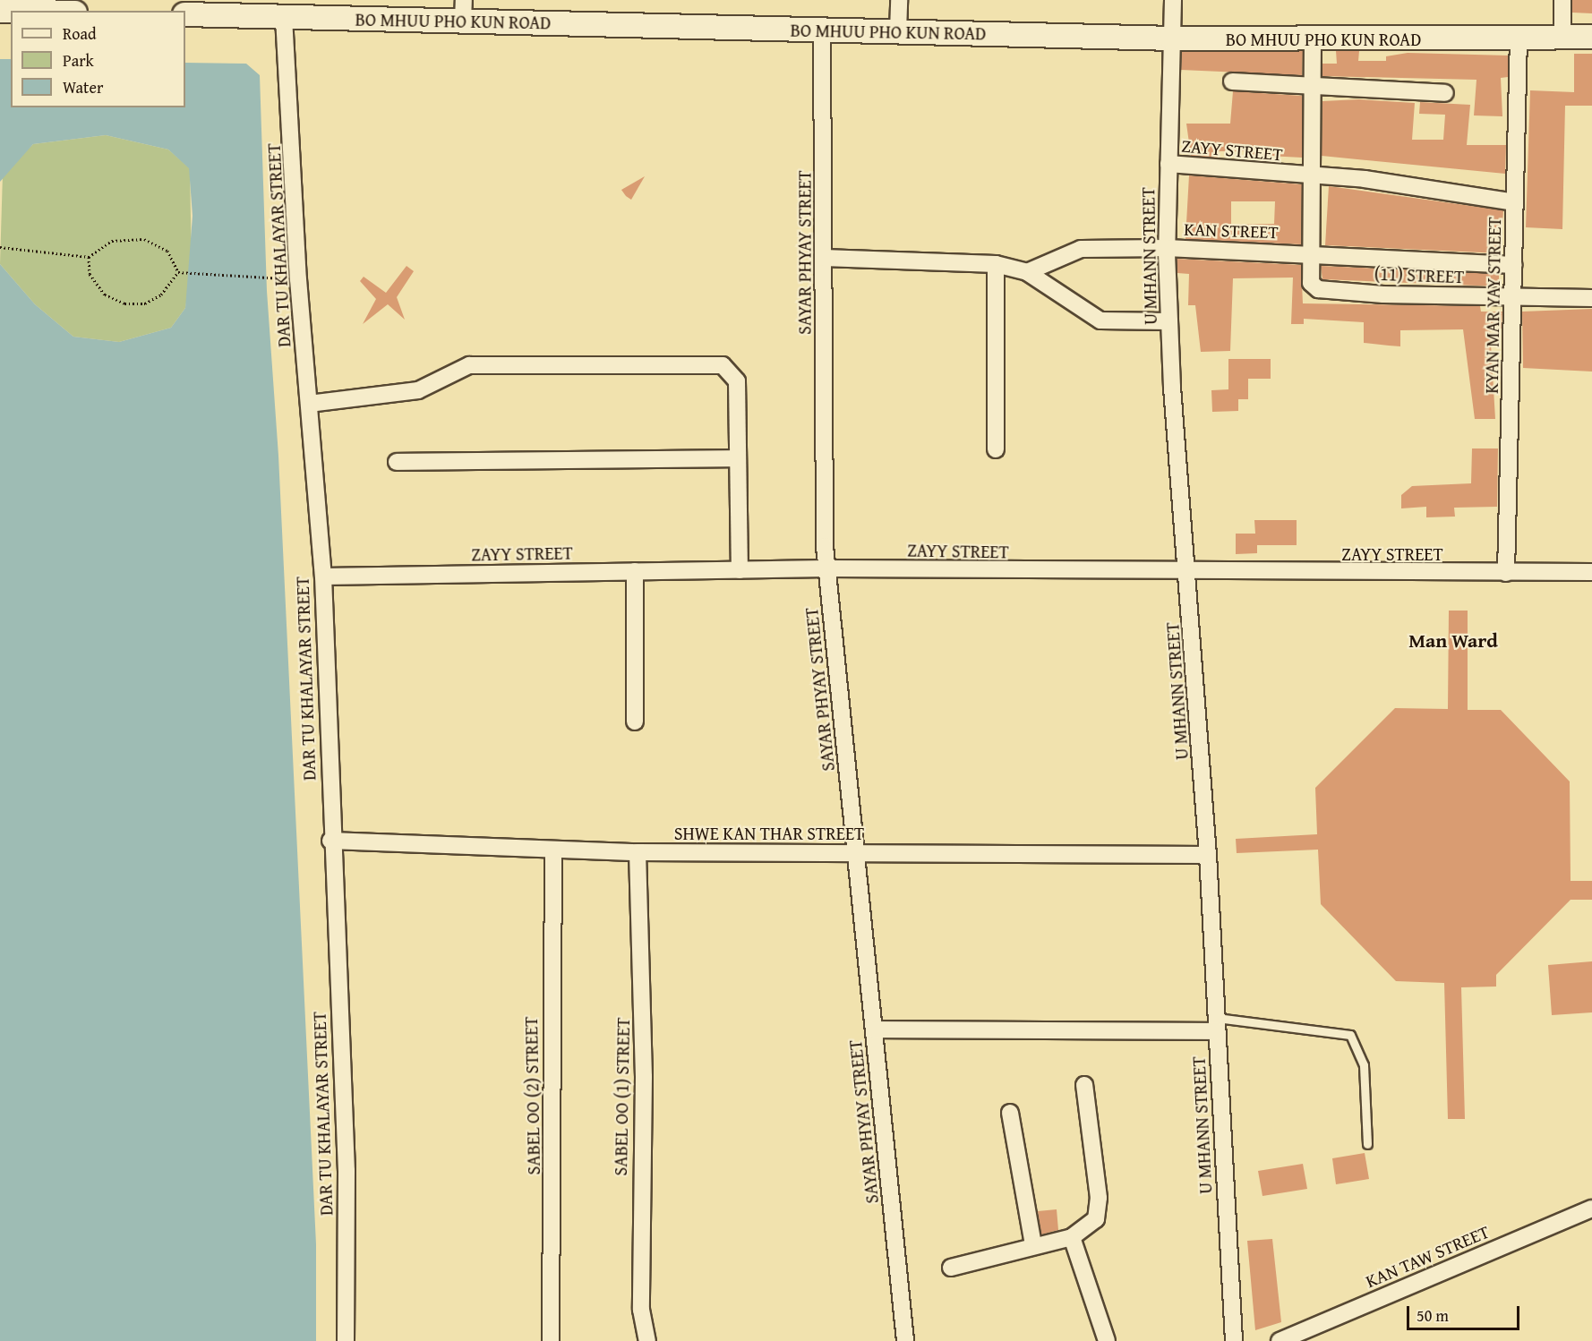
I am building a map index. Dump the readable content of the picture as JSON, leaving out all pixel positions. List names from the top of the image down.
{
  "streets": {
    "street": [
      "BO MHUU PHO KUN ROAD",
      "ZAYY STREET",
      "KAN STREET",
      "DAR TU KHALAYAR STREET",
      "SAYAR PHYAY STREET",
      "U MHANN STREET",
      "(11) STREET",
      "KYAN MAR YAY STREET",
      "SHWE KAN THAR STREET",
      "SABEL OO (2) STREET",
      "SABEL OO (1) STREET",
      "KAN TAW STREET"
    ]
  },
  "crossings": [
    ["BO MHUU PHO KUN ROAD", "DAR TU KHALAYAR STREET"],
    ["BO MHUU PHO KUN ROAD", "SAYAR PHYAY STREET"],
    ["BO MHUU PHO KUN ROAD", "U MHANN STREET"],
    ["BO MHUU PHO KUN ROAD", "KYAN MAR YAY STREET"],
    ["ZAYY STREET", "DAR TU KHALAYAR STREET"],
    ["ZAYY STREET", "SAYAR PHYAY STREET"],
    ["ZAYY STREET", "U MHANN STREET"],
    ["ZAYY STREET", "KYAN MAR YAY STREET"],
    ["KAN STREET", "U MHANN STREET"],
    ["KAN STREET", "(11) STREET"],
    ["KAN STREET", "KYAN MAR YAY STREET"],
    ["DAR TU KHALAYAR STREET", "SHWE KAN THAR STREET"],
    ["SAYAR PHYAY STREET", "SHWE KAN THAR STREET"],
    ["U MHANN STREET", "SHWE KAN THAR STREET"],
    ["(11) STREET", "KYAN MAR YAY STREET"],
    ["SHWE KAN THAR STREET", "SABEL OO (2) STREET"],
    ["SHWE KAN THAR STREET", "SABEL OO (1) STREET"]
  ],
  "districts": ["Man Ward"],
  "legend": ["Road", "Park", "Water"],
  "scale_bar": "50 m"
}
